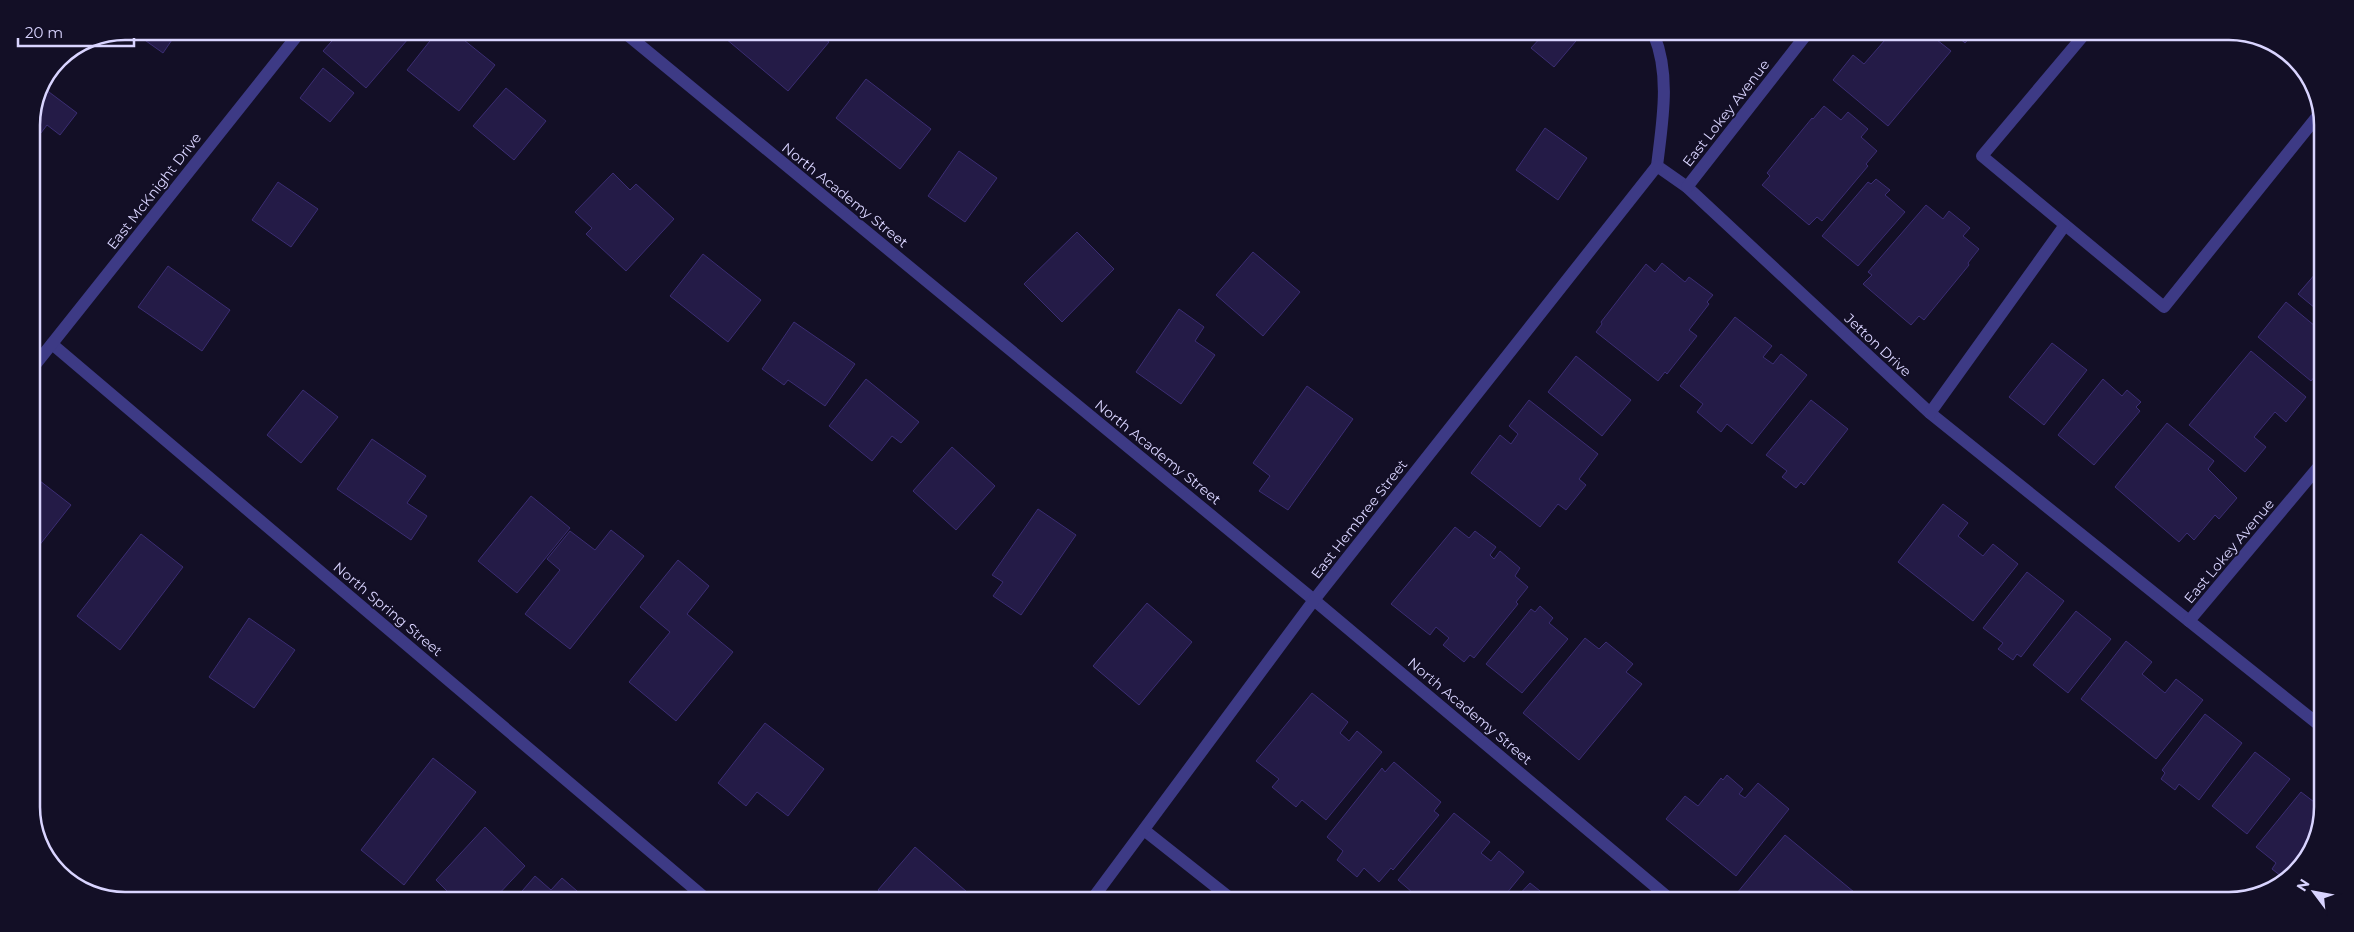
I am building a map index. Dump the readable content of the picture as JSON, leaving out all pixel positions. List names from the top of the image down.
{
  "streets": {
    "street": [
      "East Lokey Avenue",
      "East McKnight Drive",
      "North Academy Street",
      "Jetton Drive",
      "East Hembree Street",
      "North Spring Street"
    ]
  },
  "crossings": [
    ["East Lokey Avenue", "Jetton Drive"],
    ["East McKnight Drive", "North Spring Street"],
    ["North Academy Street", "East Hembree Street"],
    ["Jetton Drive", "East Hembree Street"]
  ],
  "scale_bar": "20 m",
  "north": "top left"
}
